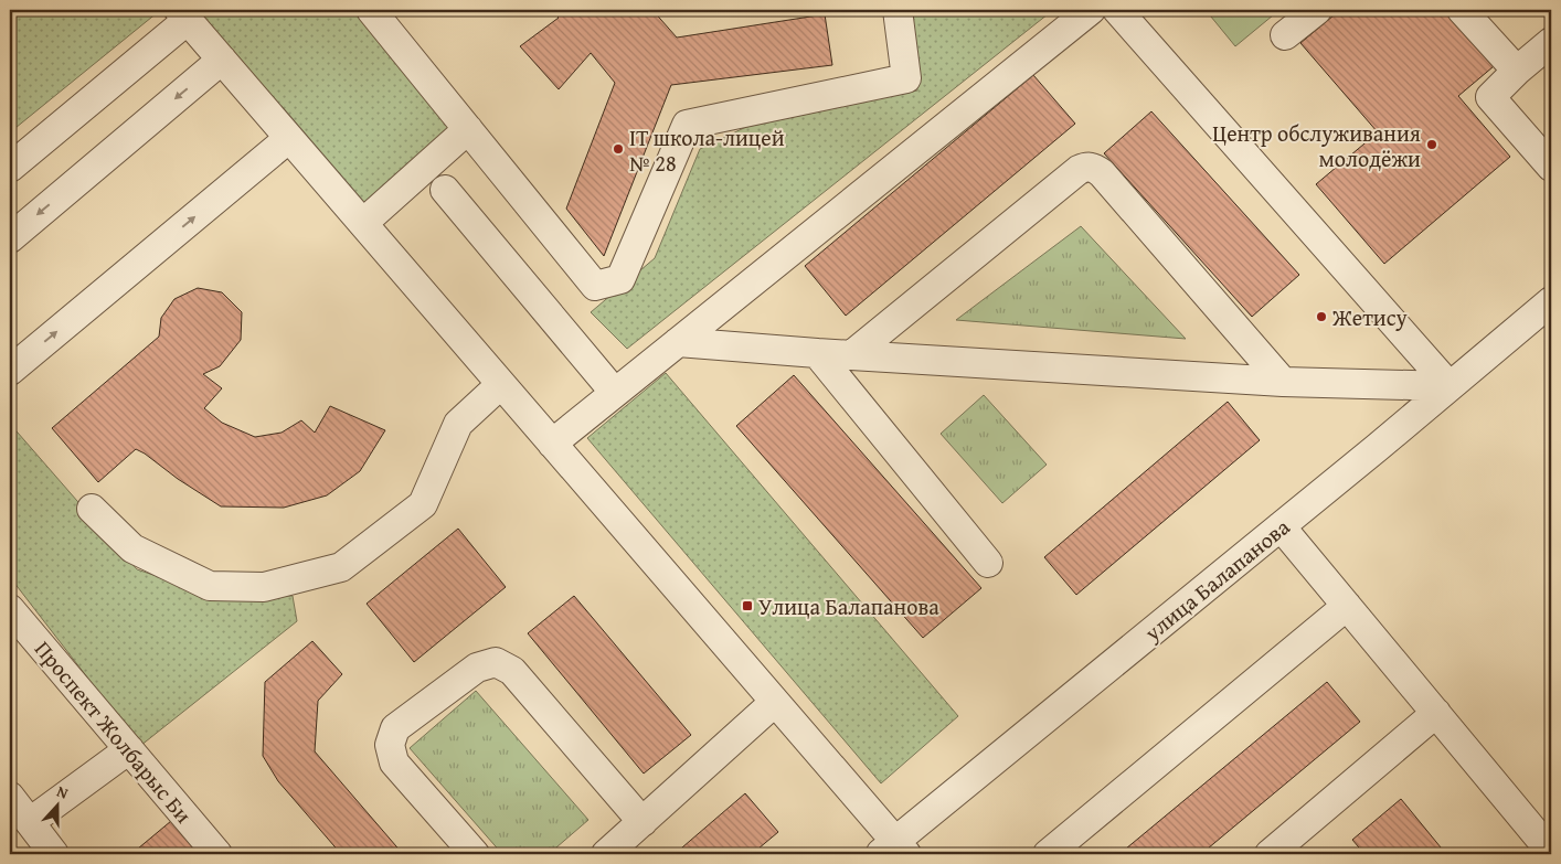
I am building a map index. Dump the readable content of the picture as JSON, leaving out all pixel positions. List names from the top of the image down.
{
  "streets": {
    "street": ["улица Балапанова", "Проспект Жолбарыс Би"]
  },
  "places": {
    "other": ["Центр обслуживания молодёжи", "IT школа-лицей № 28", "Жетису"],
    "transit": ["Улица Балапанова"]
  },
  "north": "top"
}
